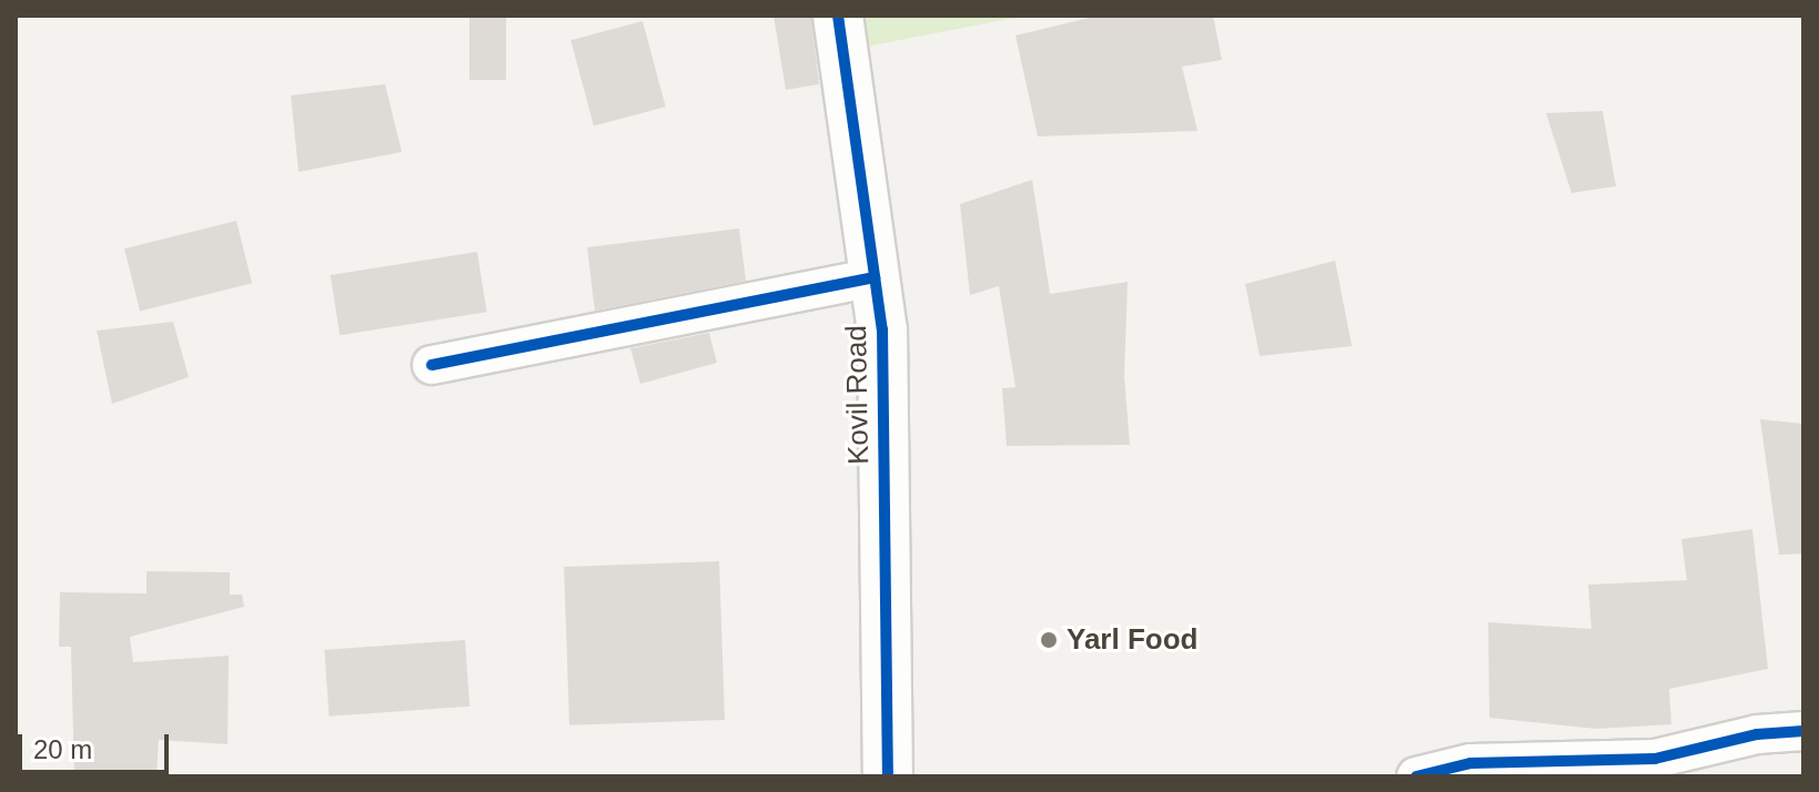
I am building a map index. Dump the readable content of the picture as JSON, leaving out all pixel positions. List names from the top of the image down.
{
  "streets": {
    "street": ["Kovil Road"]
  },
  "places": ["Yarl Food"],
  "scale_bar": "20 m"
}
